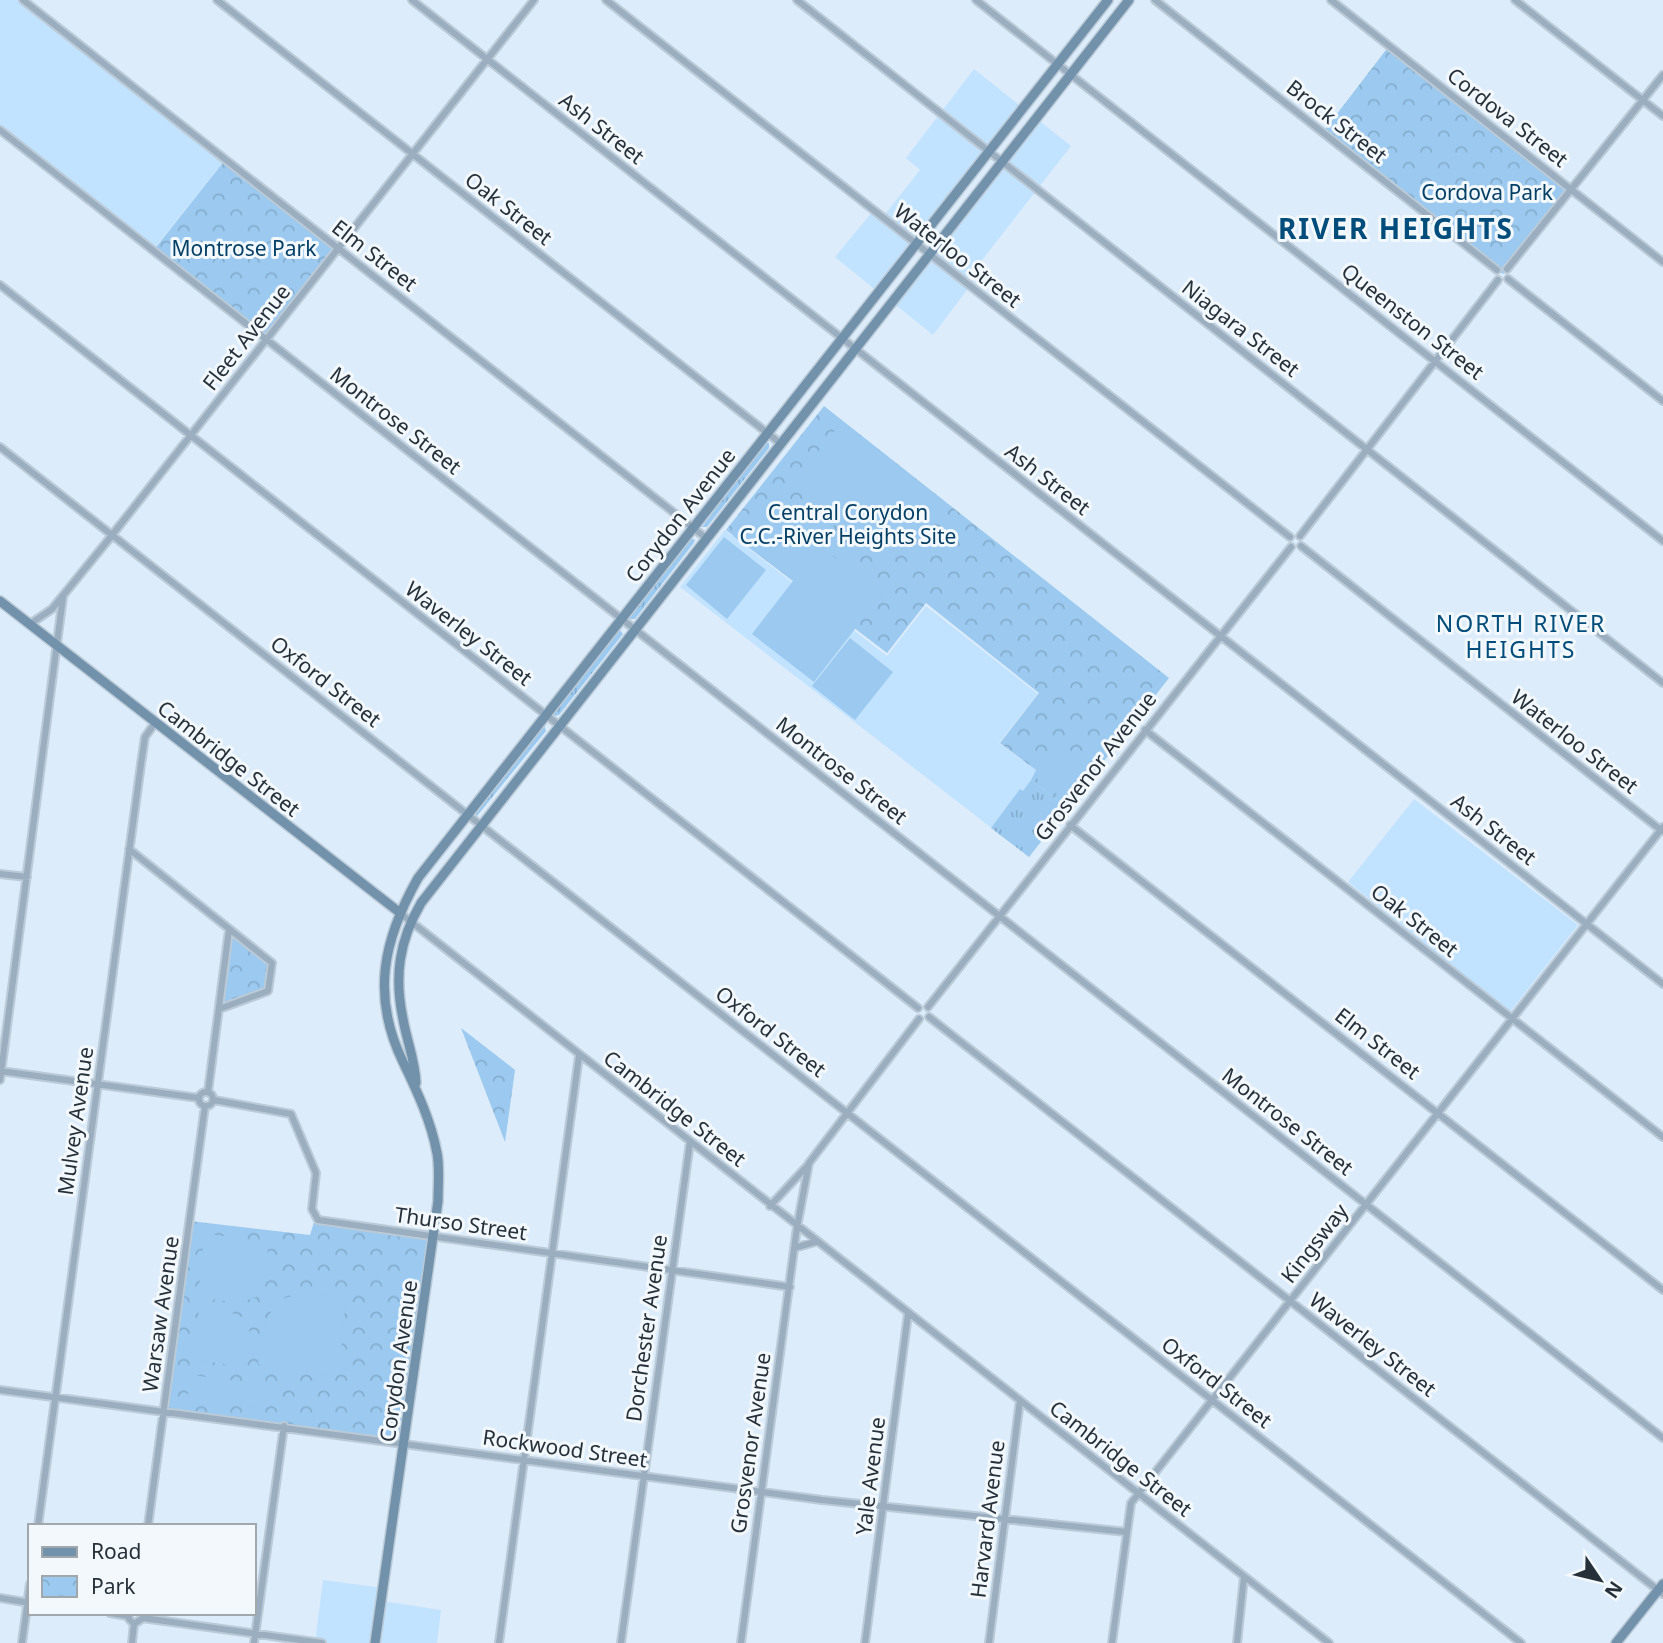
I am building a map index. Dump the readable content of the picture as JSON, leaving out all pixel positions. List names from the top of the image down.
{
  "streets": {
    "main road": ["Corydon Avenue", "Cambridge Street"],
    "street": [
      "Cordova Street",
      "Brock Street",
      "Ash Street",
      "Oak Street",
      "Elm Street",
      "Waterloo Street",
      "Queenston Street",
      "Niagara Street",
      "Fleet Avenue",
      "Montrose Street",
      "Waverley Street",
      "Oxford Street",
      "Grosvenor Avenue",
      "Mulvey Avenue",
      "Thurso Street",
      "Kingsway",
      "Warsaw Avenue",
      "Dorchester Avenue",
      "Rockwood Street",
      "Yale Avenue",
      "Harvard Avenue"
    ]
  },
  "crossings": [
    ["Ash Street", "Fleet Avenue"],
    ["Ash Street", "Corydon Avenue"],
    ["Ash Street", "Grosvenor Avenue"],
    ["Ash Street", "Kingsway"],
    ["Oak Street", "Fleet Avenue"],
    ["Oak Street", "Corydon Avenue"],
    ["Oak Street", "Grosvenor Avenue"],
    ["Oak Street", "Kingsway"],
    ["Elm Street", "Fleet Avenue"],
    ["Elm Street", "Corydon Avenue"],
    ["Elm Street", "Grosvenor Avenue"],
    ["Elm Street", "Kingsway"],
    ["Waterloo Street", "Corydon Avenue"],
    ["Waterloo Street", "Kingsway"],
    ["Queenston Street", "Corydon Avenue"],
    ["Niagara Street", "Corydon Avenue"],
    ["Fleet Avenue", "Montrose Street"],
    ["Fleet Avenue", "Waverley Street"],
    ["Fleet Avenue", "Oxford Street"],
    ["Fleet Avenue", "Cambridge Street"],
    ["Montrose Street", "Corydon Avenue"],
    ["Montrose Street", "Grosvenor Avenue"],
    ["Montrose Street", "Kingsway"],
    ["Corydon Avenue", "Waverley Street"],
    ["Corydon Avenue", "Oxford Street"],
    ["Corydon Avenue", "Cambridge Street"],
    ["Corydon Avenue", "Thurso Street"],
    ["Corydon Avenue", "Rockwood Street"],
    ["Waverley Street", "Kingsway"],
    ["Oxford Street", "Grosvenor Avenue"],
    ["Oxford Street", "Kingsway"],
    ["Cambridge Street", "Grosvenor Avenue"],
    ["Cambridge Street", "Mulvey Avenue"],
    ["Cambridge Street", "Kingsway"],
    ["Cambridge Street", "Dorchester Avenue"],
    ["Cambridge Street", "Yale Avenue"],
    ["Cambridge Street", "Harvard Avenue"],
    ["Grosvenor Avenue", "Thurso Street"],
    ["Grosvenor Avenue", "Rockwood Street"],
    ["Mulvey Avenue", "Rockwood Street"],
    ["Thurso Street", "Dorchester Avenue"],
    ["Kingsway", "Rockwood Street"],
    ["Warsaw Avenue", "Rockwood Street"],
    ["Dorchester Avenue", "Rockwood Street"],
    ["Rockwood Street", "Yale Avenue"],
    ["Rockwood Street", "Harvard Avenue"]
  ],
  "districts": ["RIVER HEIGHTS", "NORTH RIVER HEIGHTS"],
  "parks": ["Cordova Park", "Montrose Park", "Central Corydon C.C.-River Heights Site"],
  "legend": ["Road", "Park"],
  "north": "bottom right"
}
